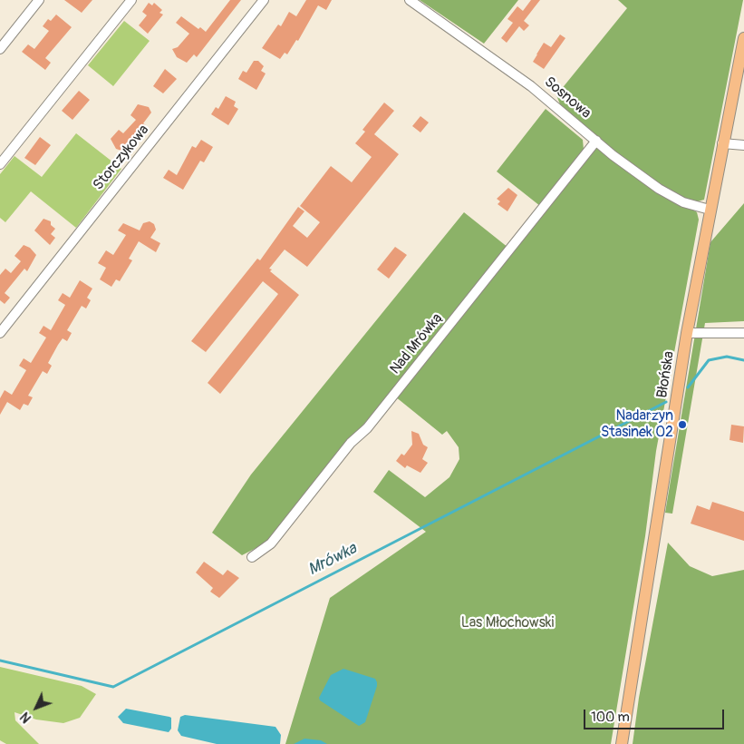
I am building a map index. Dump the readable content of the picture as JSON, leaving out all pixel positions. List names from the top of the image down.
{
  "streets": {
    "main road": ["Błońska"],
    "street": ["Sosnowa", "Storczykowa", "Nad Mrówką"]
  },
  "crossings": [
    ["Sosnowa", "Nad Mrówką"],
    ["Sosnowa", "Błońska"]
  ],
  "water": ["Mrówka"],
  "parks": ["Las Młochowski"],
  "places": ["Nadarzyn Stasinek 02"],
  "scale_bar": "100 m",
  "north": "bottom left"
}
